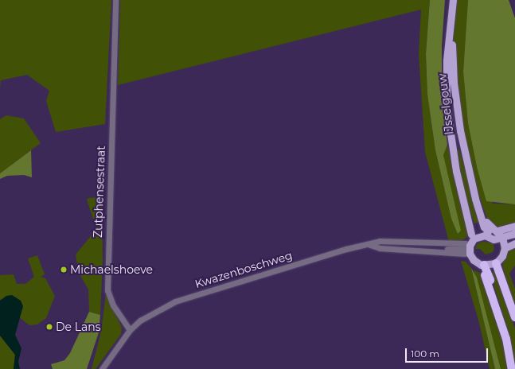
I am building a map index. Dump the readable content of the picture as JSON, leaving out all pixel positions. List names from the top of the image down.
{
  "streets": {
    "main road": ["IJsselgouw"],
    "street": ["Zutphensestraat", "Kwazenboschweg"]
  },
  "crossings": [
    ["Zutphensestraat", "Kwazenboschweg"]
  ],
  "places": ["Michaelshoeve", "De Lans"],
  "scale_bar": "100 m"
}
